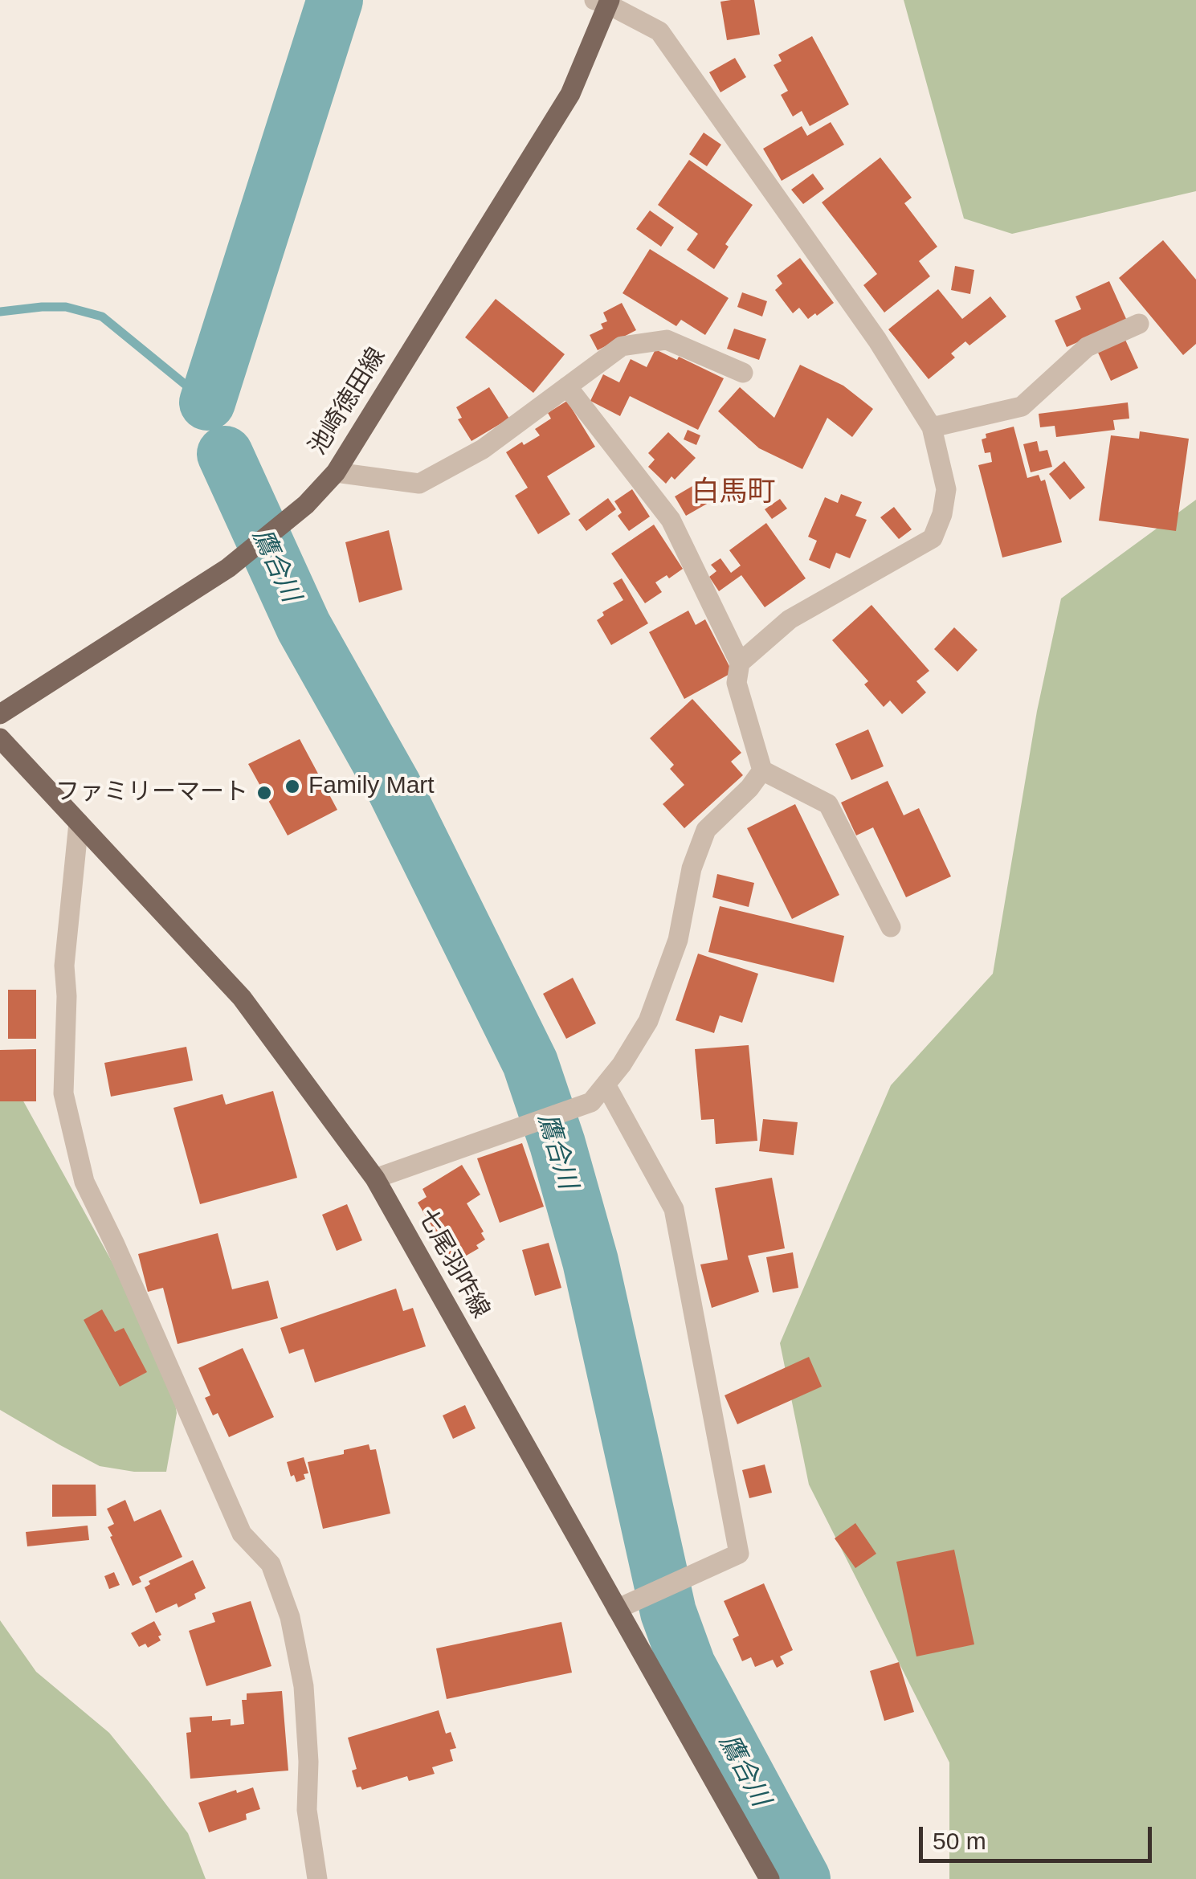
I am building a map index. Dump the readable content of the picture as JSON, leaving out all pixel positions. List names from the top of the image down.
{
  "streets": {
    "main road": ["池崎徳田線", "七尾羽咋線"]
  },
  "districts": ["白馬町"],
  "water": ["鷹合川"],
  "places": ["Family Mart", "ファミリーマート"],
  "scale_bar": "50 m"
}
